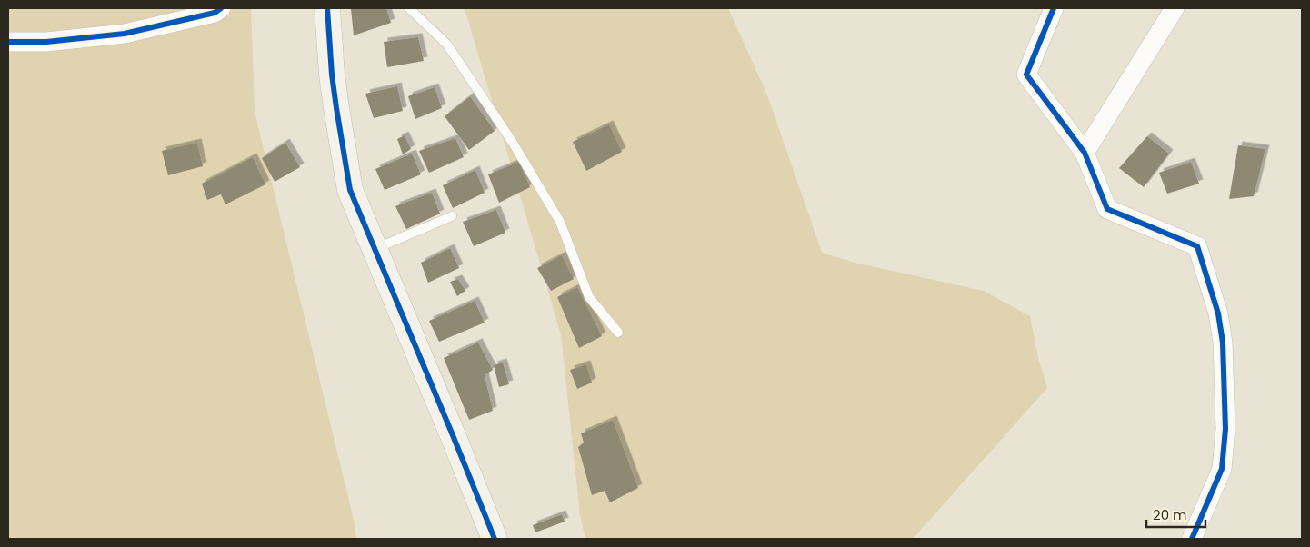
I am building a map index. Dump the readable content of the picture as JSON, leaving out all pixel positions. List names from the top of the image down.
{
  "scale_bar": "20 m"
}
